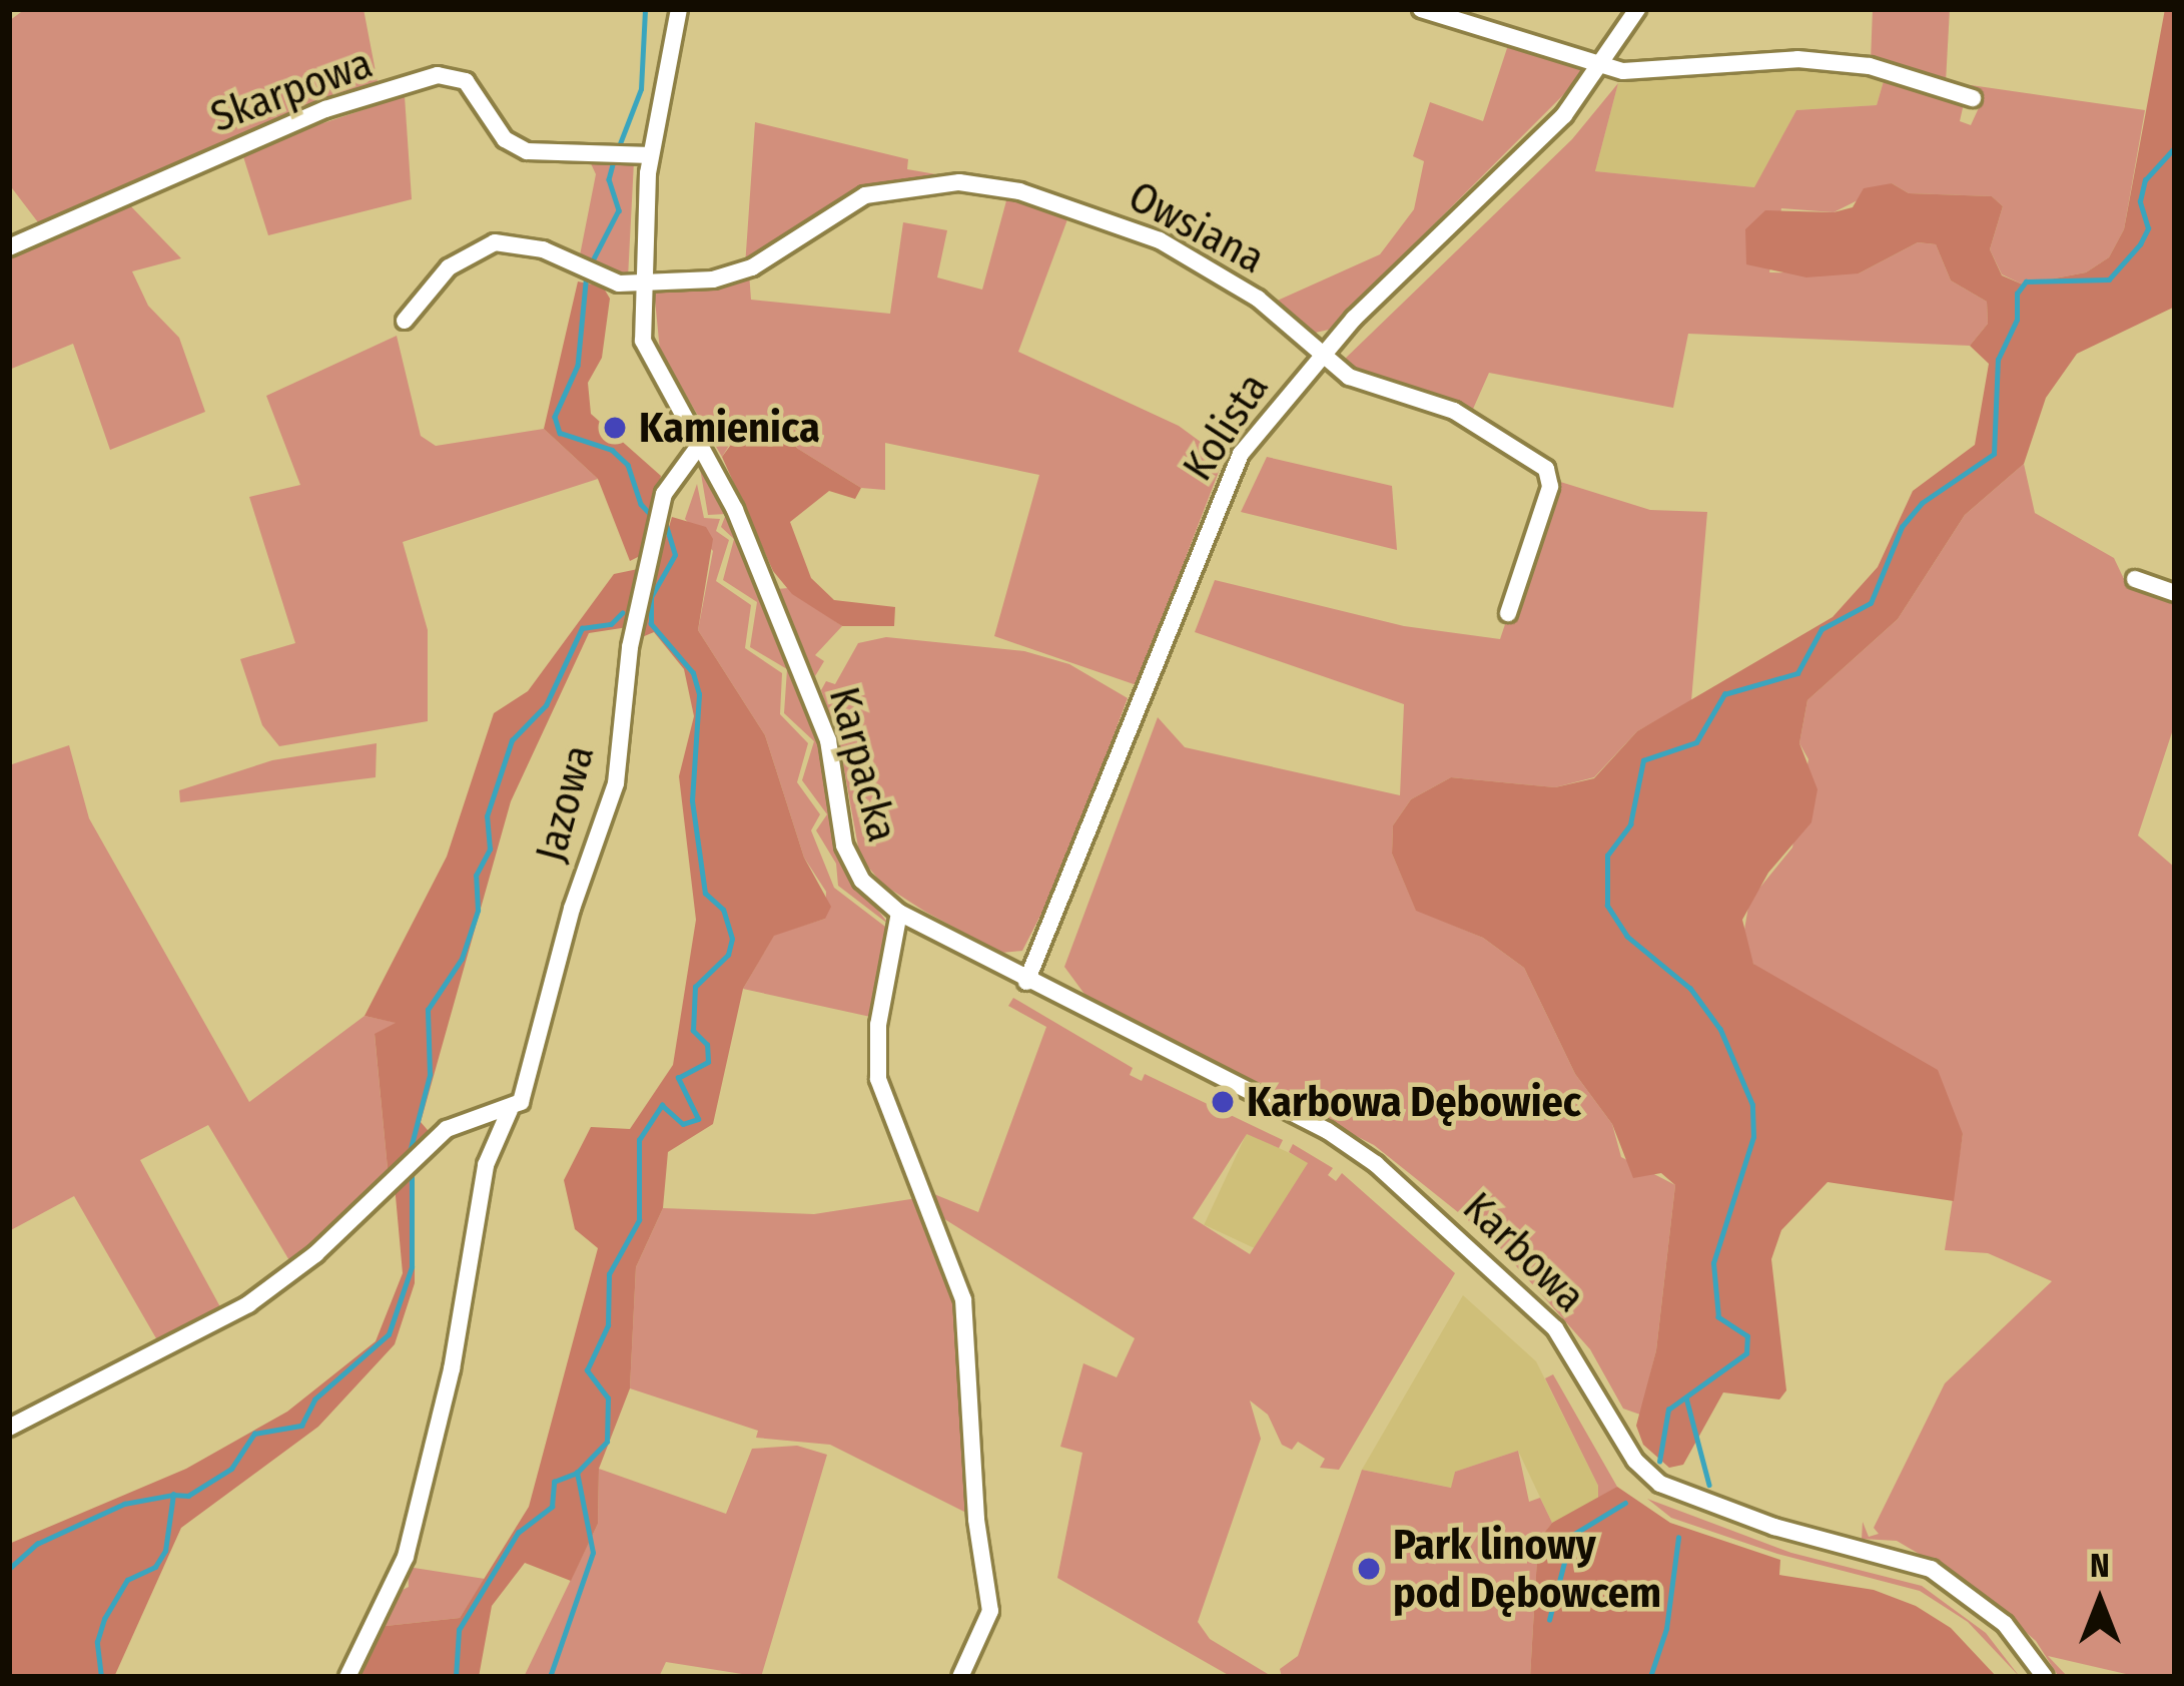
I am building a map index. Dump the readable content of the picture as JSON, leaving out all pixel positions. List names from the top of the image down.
{
  "streets": {
    "street": [
      "Skarpowa",
      "Owsiana",
      "Kolista",
      "Karpacka",
      "Jazowa",
      "Karbowa"
    ]
  },
  "crossings": [
    ["Skarpowa", "Karpacka"],
    ["Owsiana", "Kolista"],
    ["Owsiana", "Karpacka"],
    ["Kolista", "Karbowa"],
    ["Karpacka", "Jazowa"],
    ["Karpacka", "Karbowa"]
  ],
  "places": ["Kamienica", "Karbowa Dębowiec", "Park linowy pod Dębowcem"],
  "north": "top"
}
